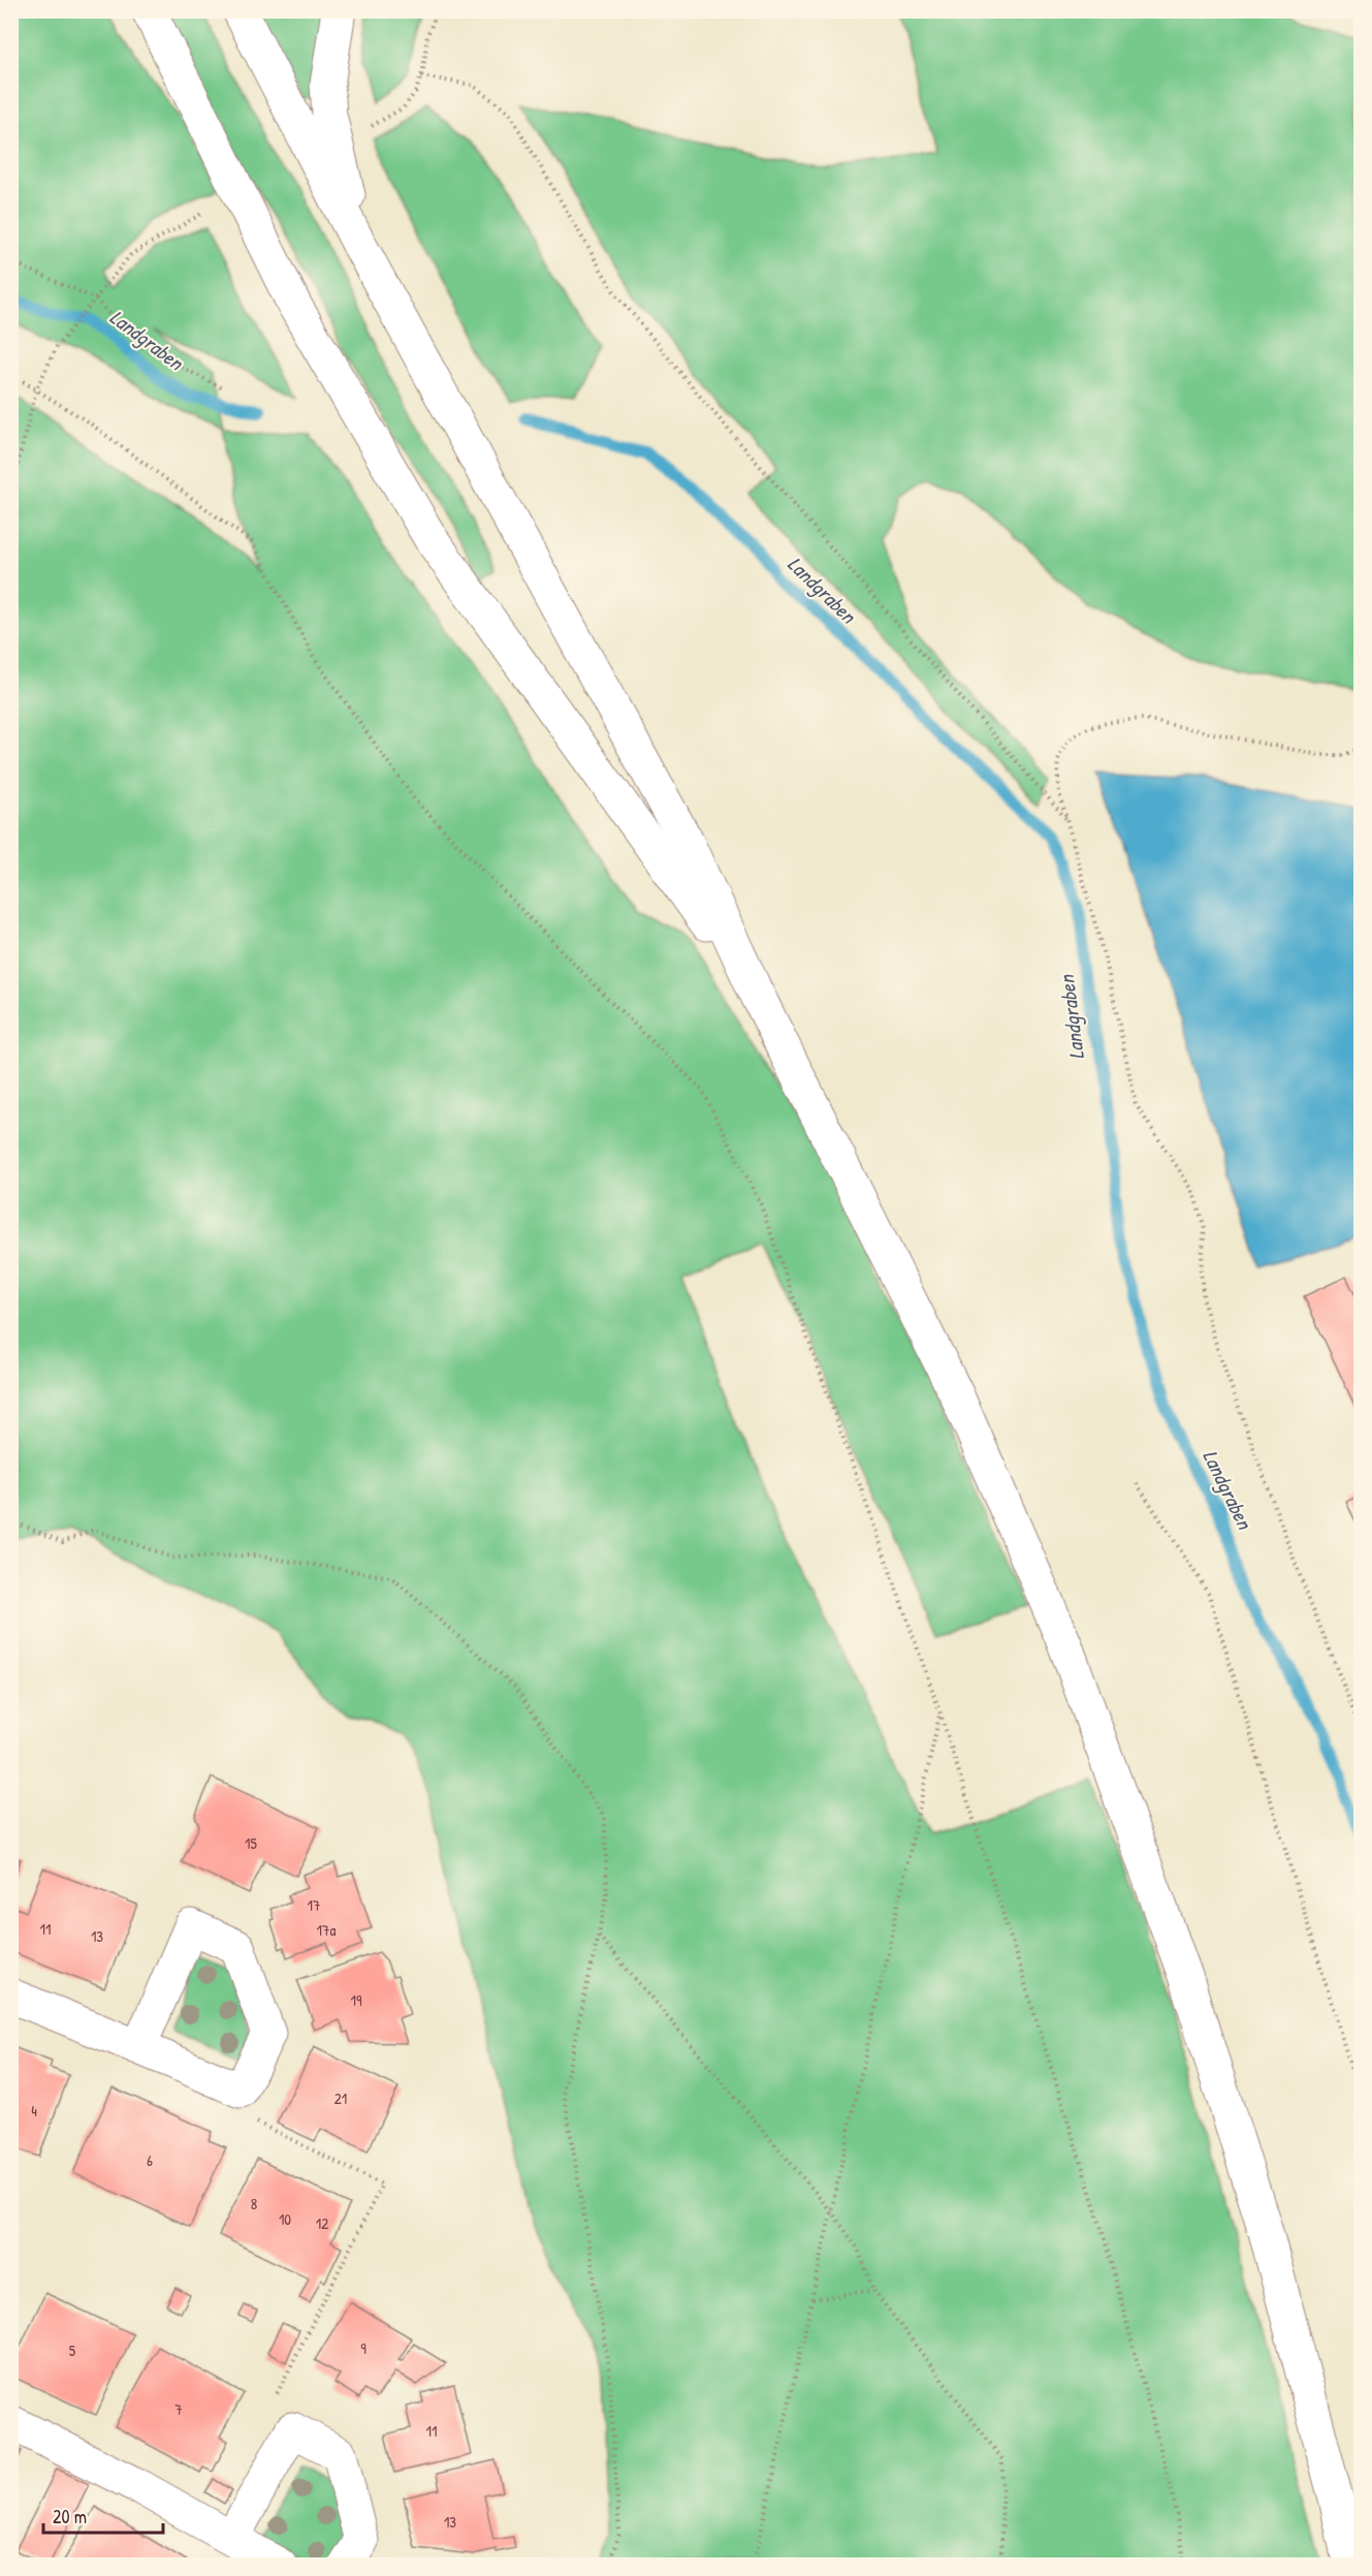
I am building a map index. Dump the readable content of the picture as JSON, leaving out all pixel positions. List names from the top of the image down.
{
  "water": ["Landgraben"],
  "house_numbers": [
    "15",
    "17",
    "11",
    "17a",
    "13",
    "19",
    "21",
    "4",
    "6",
    "8",
    "10",
    "12",
    "9",
    "5",
    "7",
    "11",
    "13"
  ],
  "scale_bar": "20 m"
}
